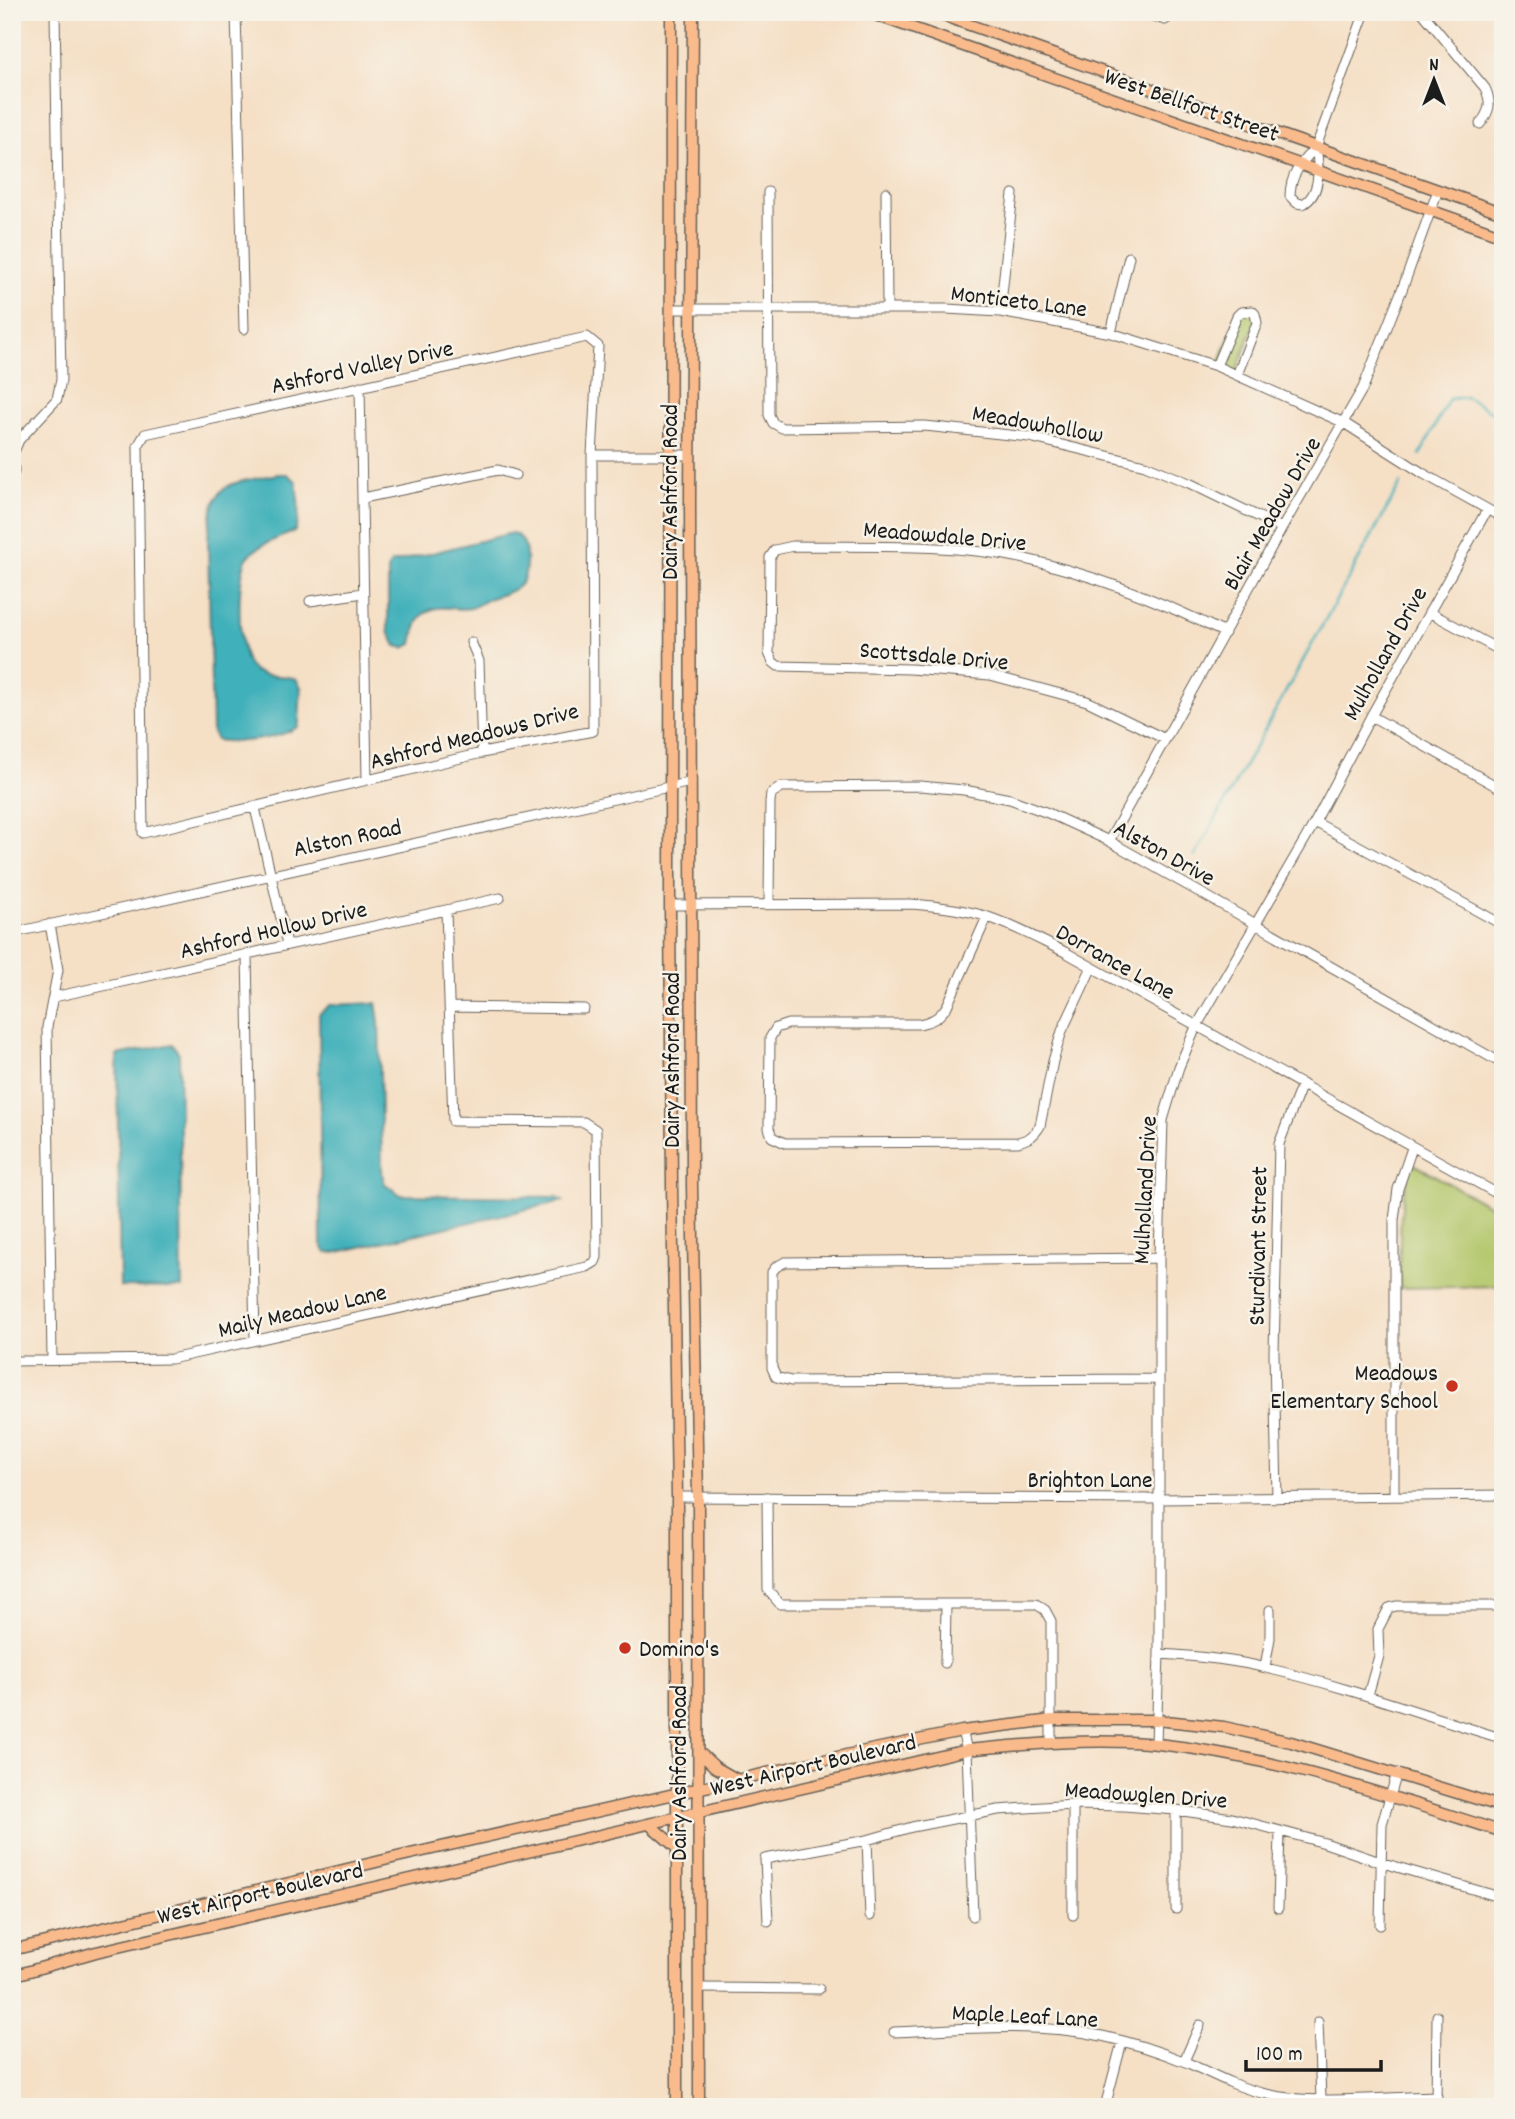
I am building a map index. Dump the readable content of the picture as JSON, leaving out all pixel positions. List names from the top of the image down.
{
  "streets": {
    "main road": ["West Bellfort Street", "Dairy Ashford Road", "West Airport Boulevard"],
    "street": [
      "Monticeto Lane",
      "Ashford Valley Drive",
      "Meadowhollow",
      "Blair Meadow Drive",
      "Meadowdale Drive",
      "Mulholland Drive",
      "Scottsdale Drive",
      "Ashford Meadows Drive",
      "Alston Road",
      "Alston Drive",
      "Ashford Hollow Drive",
      "Dorrance Lane",
      "Sturdivant Street",
      "Maily Meadow Lane",
      "Brighton Lane",
      "Meadowglen Drive",
      "Maple Leaf Lane"
    ]
  },
  "crossings": [
    ["West Bellfort Street", "Blair Meadow Drive"],
    ["Monticeto Lane", "Meadowhollow"],
    ["Monticeto Lane", "Dairy Ashford Road"],
    ["Monticeto Lane", "Blair Meadow Drive"],
    ["Monticeto Lane", "Mulholland Drive"],
    ["Ashford Valley Drive", "Ashford Meadows Drive"],
    ["Meadowhollow", "Blair Meadow Drive"],
    ["Dairy Ashford Road", "Alston Road"],
    ["Dairy Ashford Road", "Dorrance Lane"],
    ["Dairy Ashford Road", "Brighton Lane"],
    ["Dairy Ashford Road", "West Airport Boulevard"],
    ["Blair Meadow Drive", "Meadowdale Drive"],
    ["Blair Meadow Drive", "Scottsdale Drive"],
    ["Blair Meadow Drive", "Alston Drive"],
    ["Meadowdale Drive", "Scottsdale Drive"],
    ["Mulholland Drive", "Alston Drive"],
    ["Mulholland Drive", "Dorrance Lane"],
    ["Mulholland Drive", "Brighton Lane"],
    ["Mulholland Drive", "West Airport Boulevard"],
    ["Alston Drive", "Dorrance Lane"],
    ["Dorrance Lane", "Sturdivant Street"],
    ["Sturdivant Street", "Brighton Lane"]
  ],
  "places": ["Meadows Elementary School", "Domino's"],
  "scale_bar": "100 m",
  "north": "top"
}
